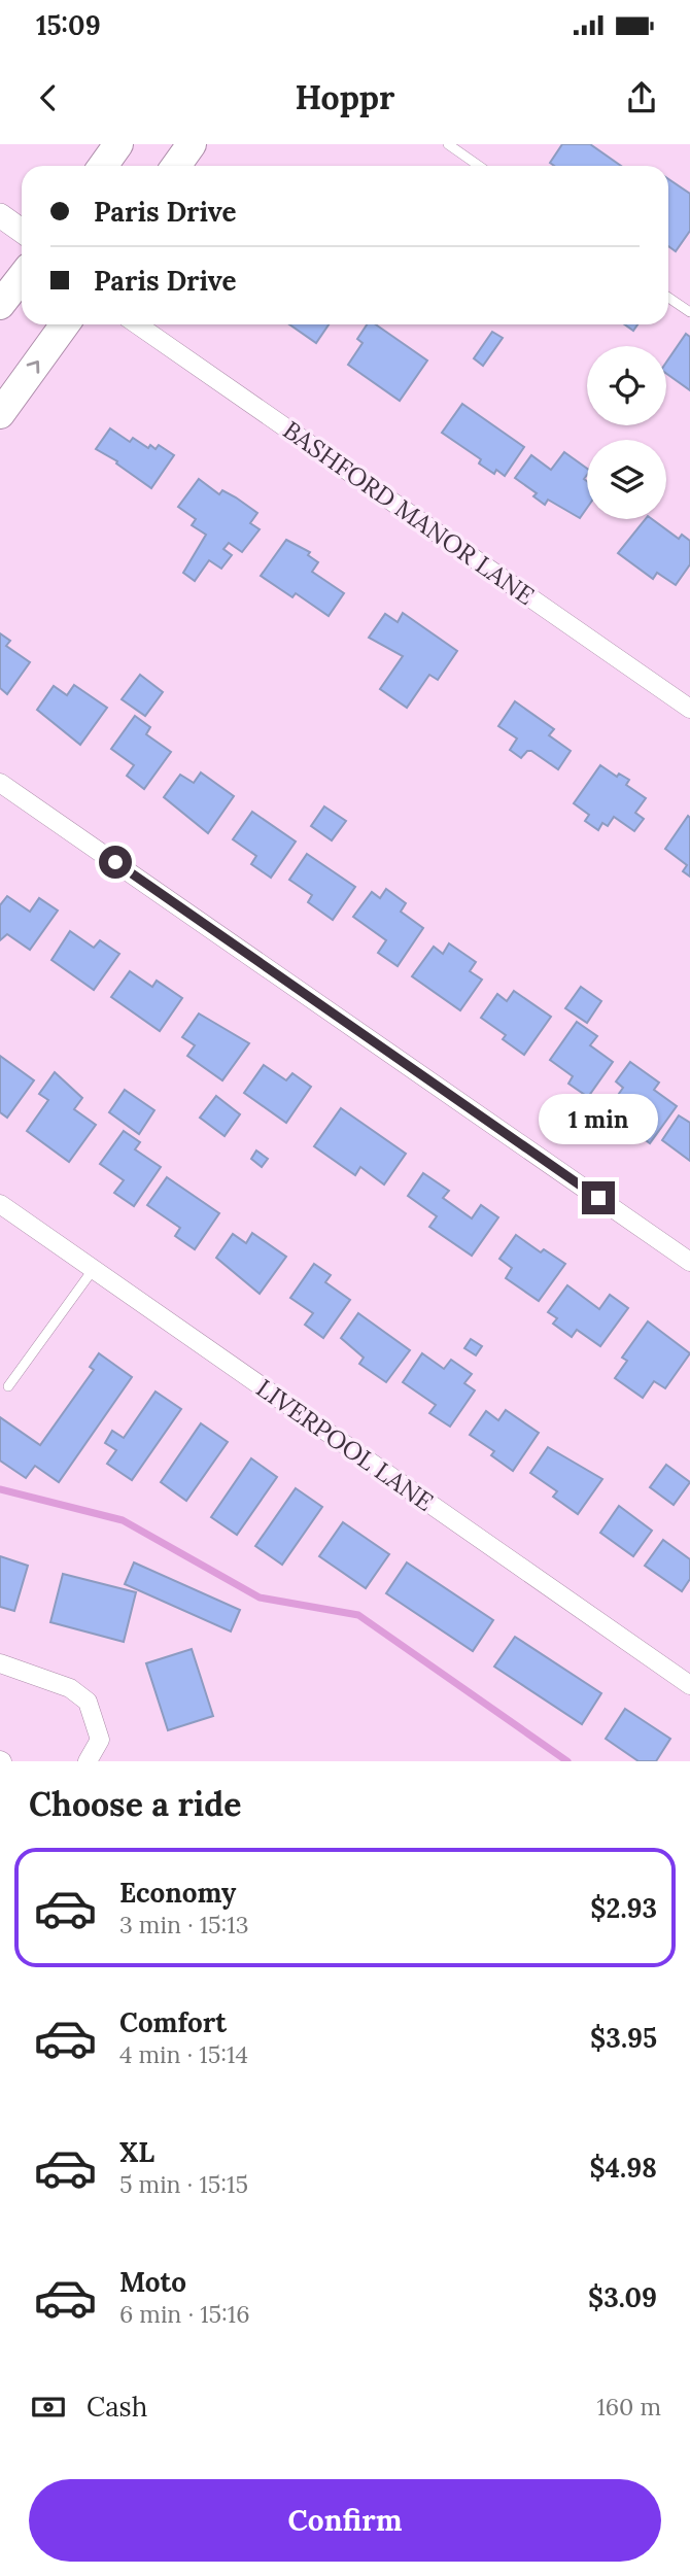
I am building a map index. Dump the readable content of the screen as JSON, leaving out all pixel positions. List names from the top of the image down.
{
  "streets": {
    "street": ["BASHFORD MANOR LANE", "LIVERPOOL LANE"]
  },
  "page": {
    "status": "15:09",
    "header": "Hoppr",
    "banner": ["Paris Drive", "Paris Drive"],
    "bubble": "1 min",
    "heading": "Choose a ride",
    "list": [
      {
        "name": "Economy",
        "note": "3 min · 15:13",
        "value": "$2.93"
      },
      {
        "name": "Comfort",
        "note": "4 min · 15:14",
        "value": "$3.95"
      },
      {
        "name": "XL",
        "note": "5 min · 15:15",
        "value": "$4.98"
      },
      {
        "name": "Moto",
        "note": "6 min · 15:16",
        "value": "$3.09"
      }
    ],
    "pay": ["Cash", "160 m"],
    "buttons": "Confirm"
  }
}
